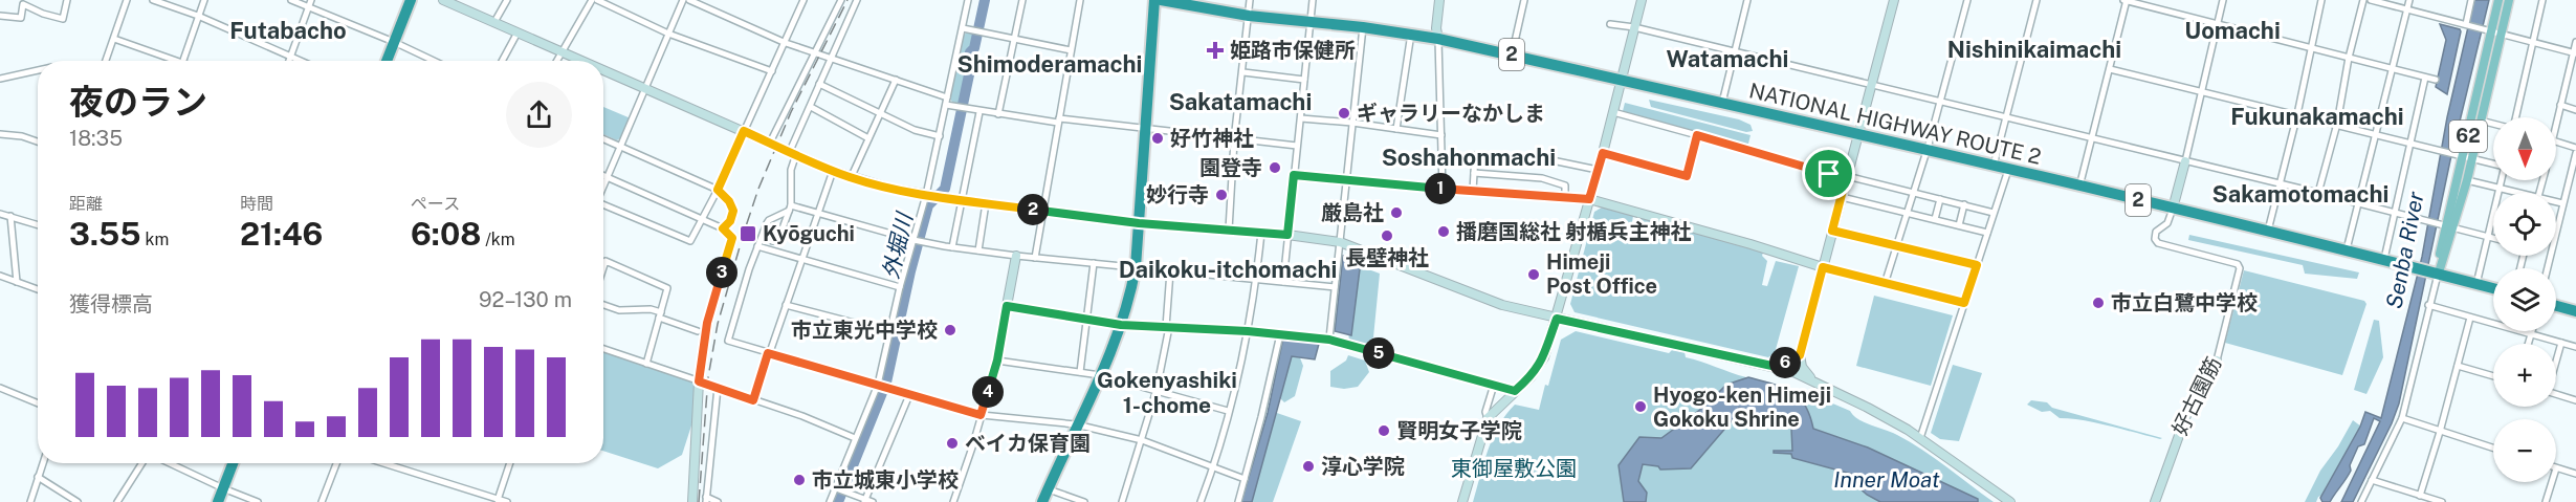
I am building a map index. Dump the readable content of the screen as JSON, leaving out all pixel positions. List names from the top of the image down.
{
  "streets": {
    "highway": ["2", "NATIONAL HIGHWAY ROUTE 2"],
    "main road": ["62"],
    "street": ["好古園筋"]
  },
  "crossings": [
    ["NATIONAL HIGHWAY ROUTE 2", "62"],
    ["NATIONAL HIGHWAY ROUTE 2", "好古園筋"]
  ],
  "districts": [
    "Futabacho",
    "Uomachi",
    "Nishinikaimachi",
    "Watamachi",
    "Shimoderamachi",
    "Sakatamachi",
    "Fukunakamachi",
    "Soshahonmachi",
    "Sakamotomachi",
    "Daikoku-itchomachi",
    "Gokenyashiki 1-chome"
  ],
  "water": ["外堀川", "Senba River", "Inner Moat"],
  "parks": ["東御屋敷公園"],
  "places": {
    "health": ["姫路市保健所"],
    "other": [
      "ギャラリーなかしま",
      "好竹神社",
      "園登寺",
      "妙行寺",
      "厳島社",
      "播磨国総社 射楯兵主神社",
      "長壁神社",
      "Himeji Post Office",
      "市立白鷺中学校",
      "市立東光中学校",
      "Hyogo-ken Himeji Gokoku Shrine",
      "賢明女子学院",
      "ベイカ保育園",
      "淳心学院",
      "市立城東小学校"
    ],
    "transit": ["Kyōguchi"]
  },
  "north": "bottom",
  "page": {
    "heading": ["夜のラン", "18:35"],
    "map_buttons": ["+", "−"],
    "stats": [
      ["距離", "3.55 km"],
      ["時間", "21:46"],
      ["ペース", "6:08 /km"]
    ],
    "pins": [
      "1",
      "2",
      "3",
      "5",
      "6",
      "4"
    ],
    "chart": ["獲得標高", "92–130 m"]
  }
}
